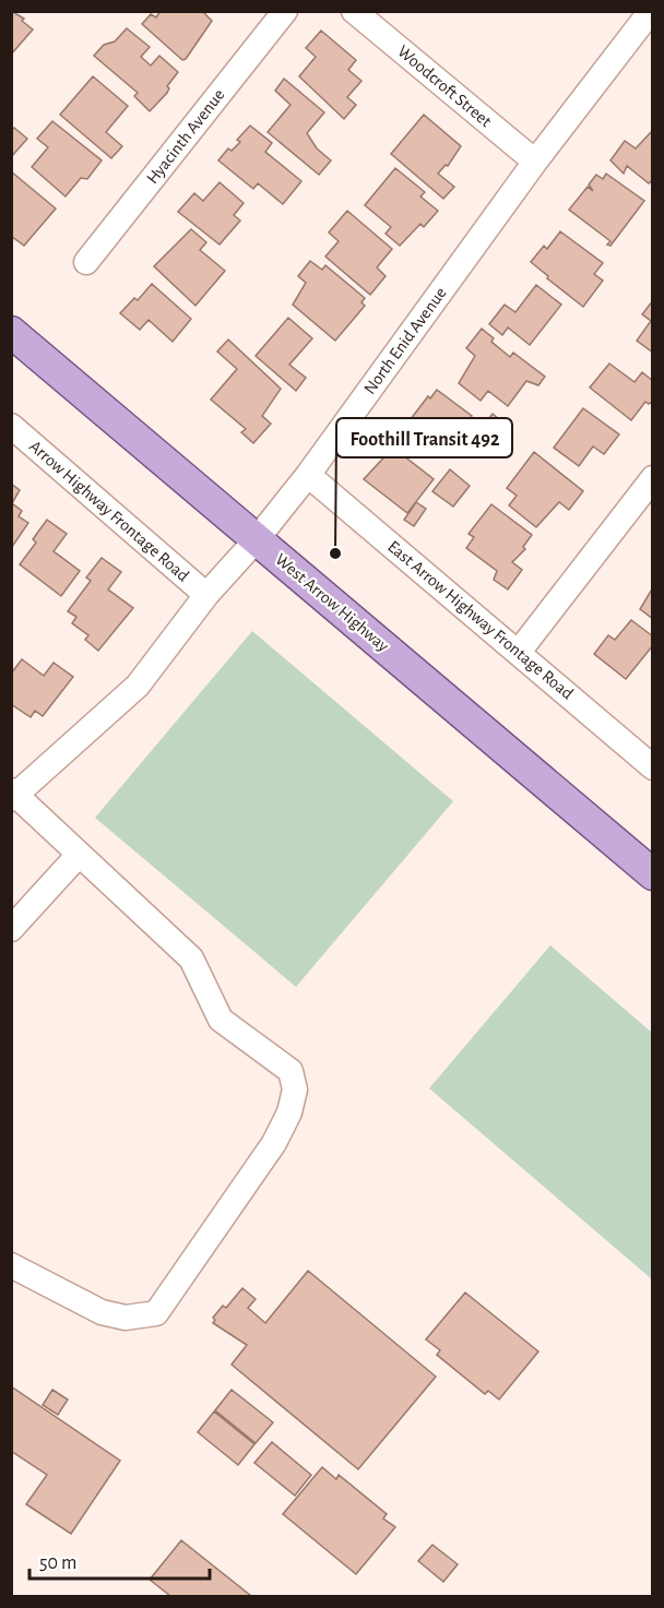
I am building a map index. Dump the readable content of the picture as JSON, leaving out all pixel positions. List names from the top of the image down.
{
  "streets": {
    "main road": ["West Arrow Highway"],
    "street": [
      "Woodcroft Street",
      "Hyacinth Avenue",
      "North Enid Avenue",
      "Arrow Highway Frontage Road",
      "East Arrow Highway Frontage Road"
    ]
  },
  "crossings": [
    ["Woodcroft Street", "North Enid Avenue"],
    ["North Enid Avenue", "Arrow Highway Frontage Road"],
    ["North Enid Avenue", "West Arrow Highway"],
    ["North Enid Avenue", "East Arrow Highway Frontage Road"]
  ],
  "places": ["Foothill Transit 492"],
  "scale_bar": "50 m"
}
